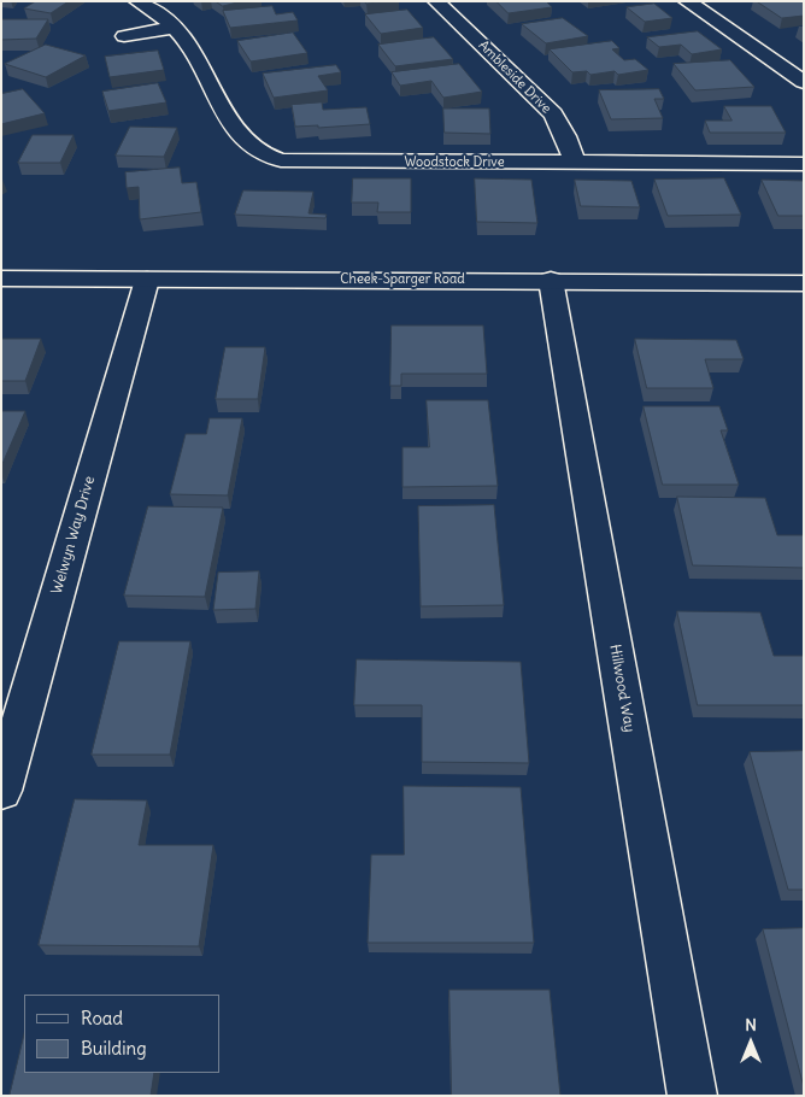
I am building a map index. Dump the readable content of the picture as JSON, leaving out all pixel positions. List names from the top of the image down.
{
  "streets": {
    "street": [
      "Ambleside Drive",
      "Woodstock Drive",
      "Cheek-Sparger Road",
      "Welwyn Way Drive",
      "Hillwood Way"
    ]
  },
  "crossings": [
    ["Ambleside Drive", "Woodstock Drive"],
    ["Cheek-Sparger Road", "Welwyn Way Drive"],
    ["Cheek-Sparger Road", "Hillwood Way"]
  ],
  "legend": ["Road", "Building"],
  "north": "top"
}
